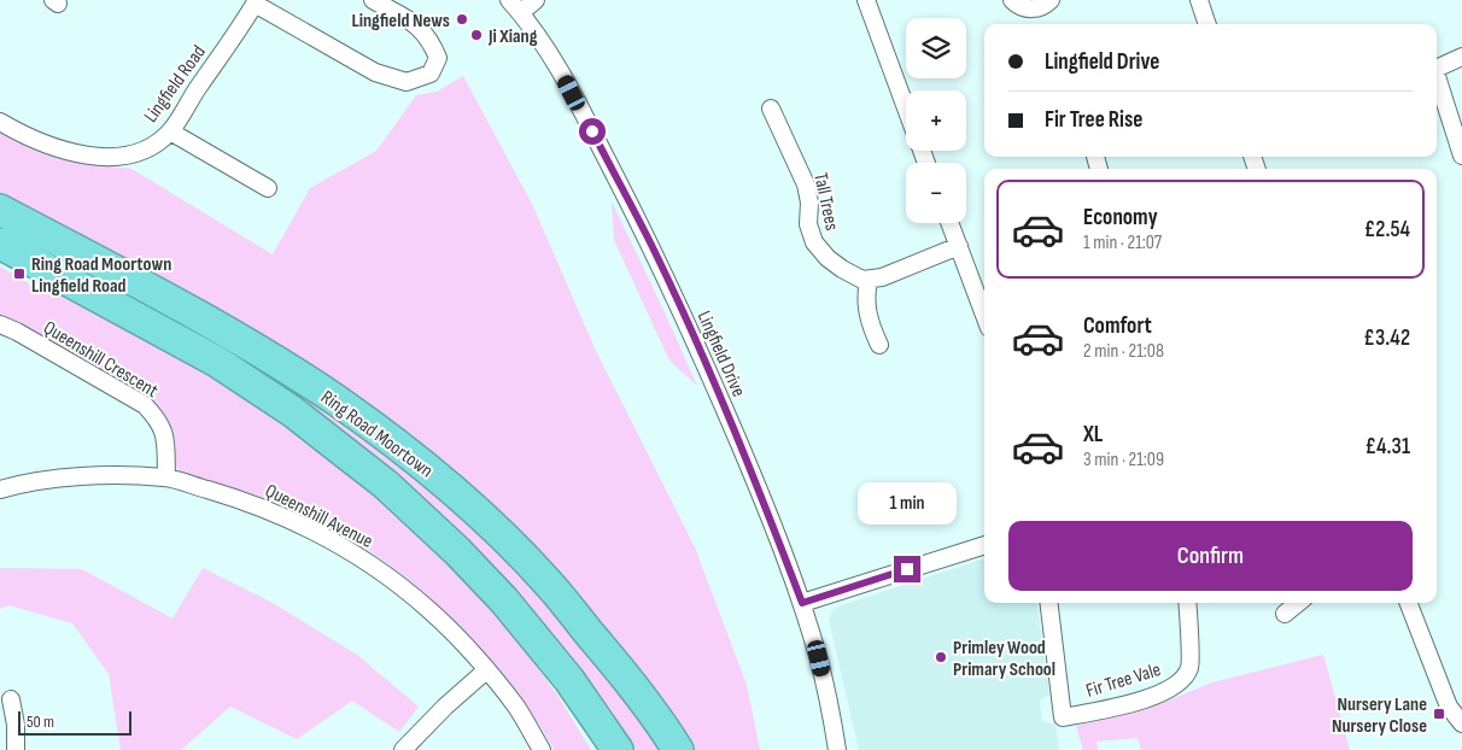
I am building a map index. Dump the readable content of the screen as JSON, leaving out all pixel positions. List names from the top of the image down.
{
  "streets": {
    "highway": ["Ring Road Moortown"],
    "street": [
      "Lingfield Road",
      "Tall Trees",
      "Lingfield Drive",
      "Queenshill Crescent",
      "Queenshill Avenue",
      "Fir Tree Vale"
    ]
  },
  "crossings": [
    ["Queenshill Crescent", "Queenshill Avenue"]
  ],
  "places": {
    "other": ["Lingfield News", "Ji Xiang", "Primley Wood Primary School"],
    "transit": ["Ring Road Moortown Lingfield Road", "Nursery Lane Nursery Close"]
  },
  "scale_bar": "50 m",
  "page": {
    "map_buttons": ["+", "−"],
    "banner": ["Lingfield Drive", "Fir Tree Rise"],
    "list": [
      {
        "name": "Economy",
        "note": "1 min · 21:07",
        "value": "£2.54"
      },
      {
        "name": "Comfort",
        "note": "2 min · 21:08",
        "value": "£3.42"
      },
      {
        "name": "XL",
        "note": "3 min · 21:09",
        "value": "£4.31"
      }
    ],
    "bubble": "1 min",
    "buttons": "Confirm",
    "scale": "50 m"
  }
}
